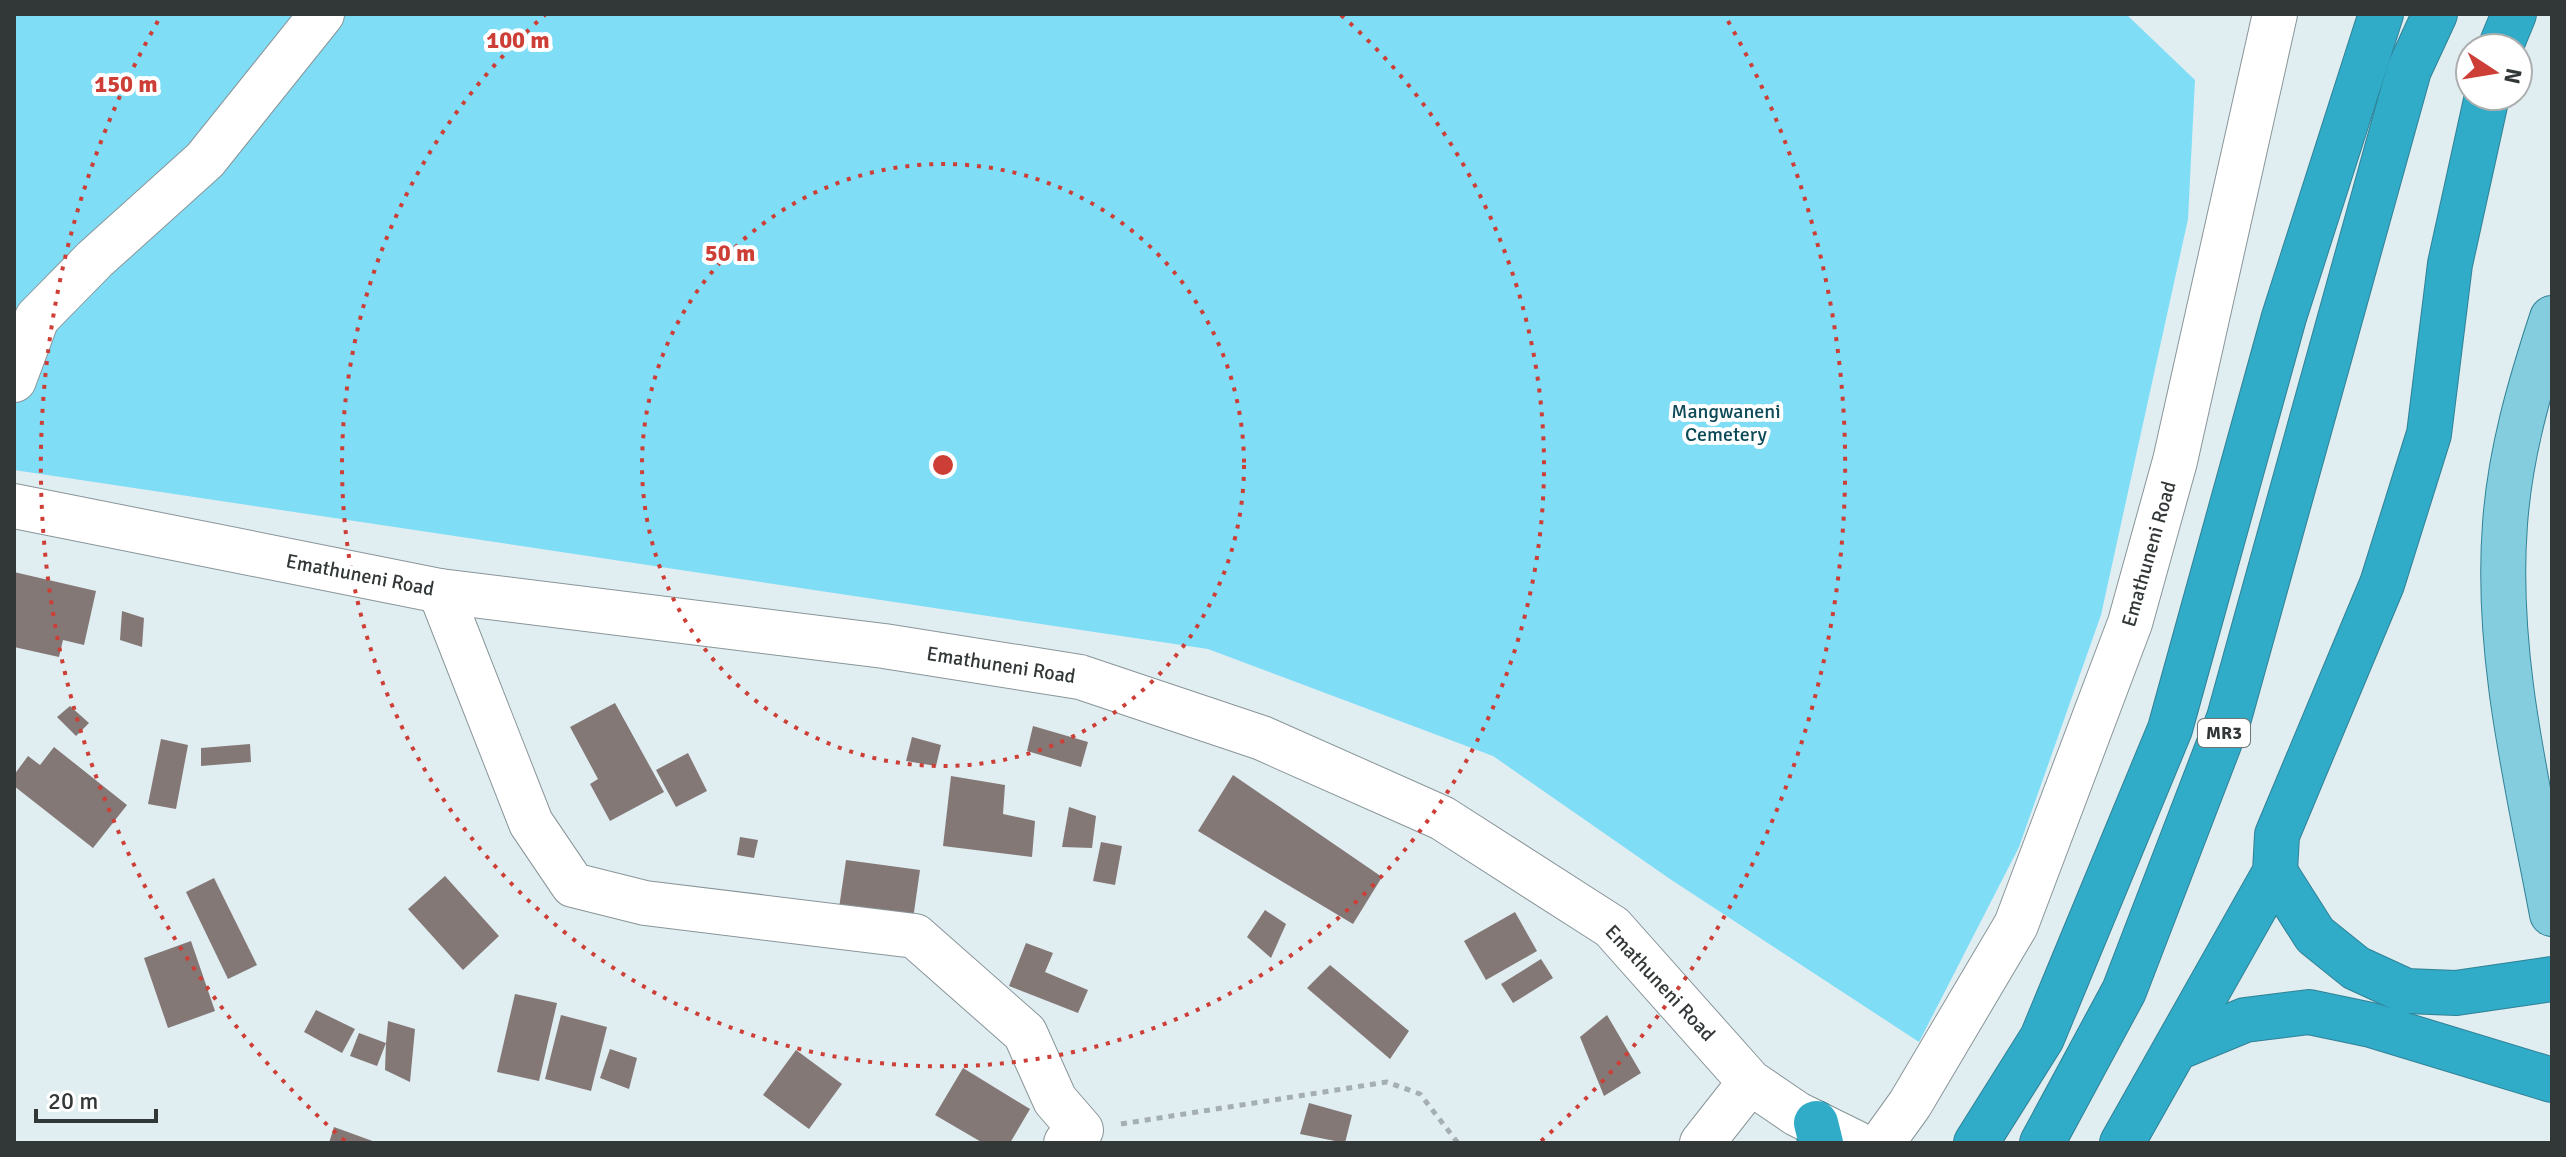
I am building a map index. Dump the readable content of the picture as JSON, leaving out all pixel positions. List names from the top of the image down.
{
  "streets": {
    "highway": ["MR3"],
    "street": ["Emathuneni Road"]
  },
  "parks": ["Mangwaneni Cemetery"],
  "scale_bar": "20 m",
  "north": "right",
  "rings": ["100 m", "150 m", "50 m"]
}
